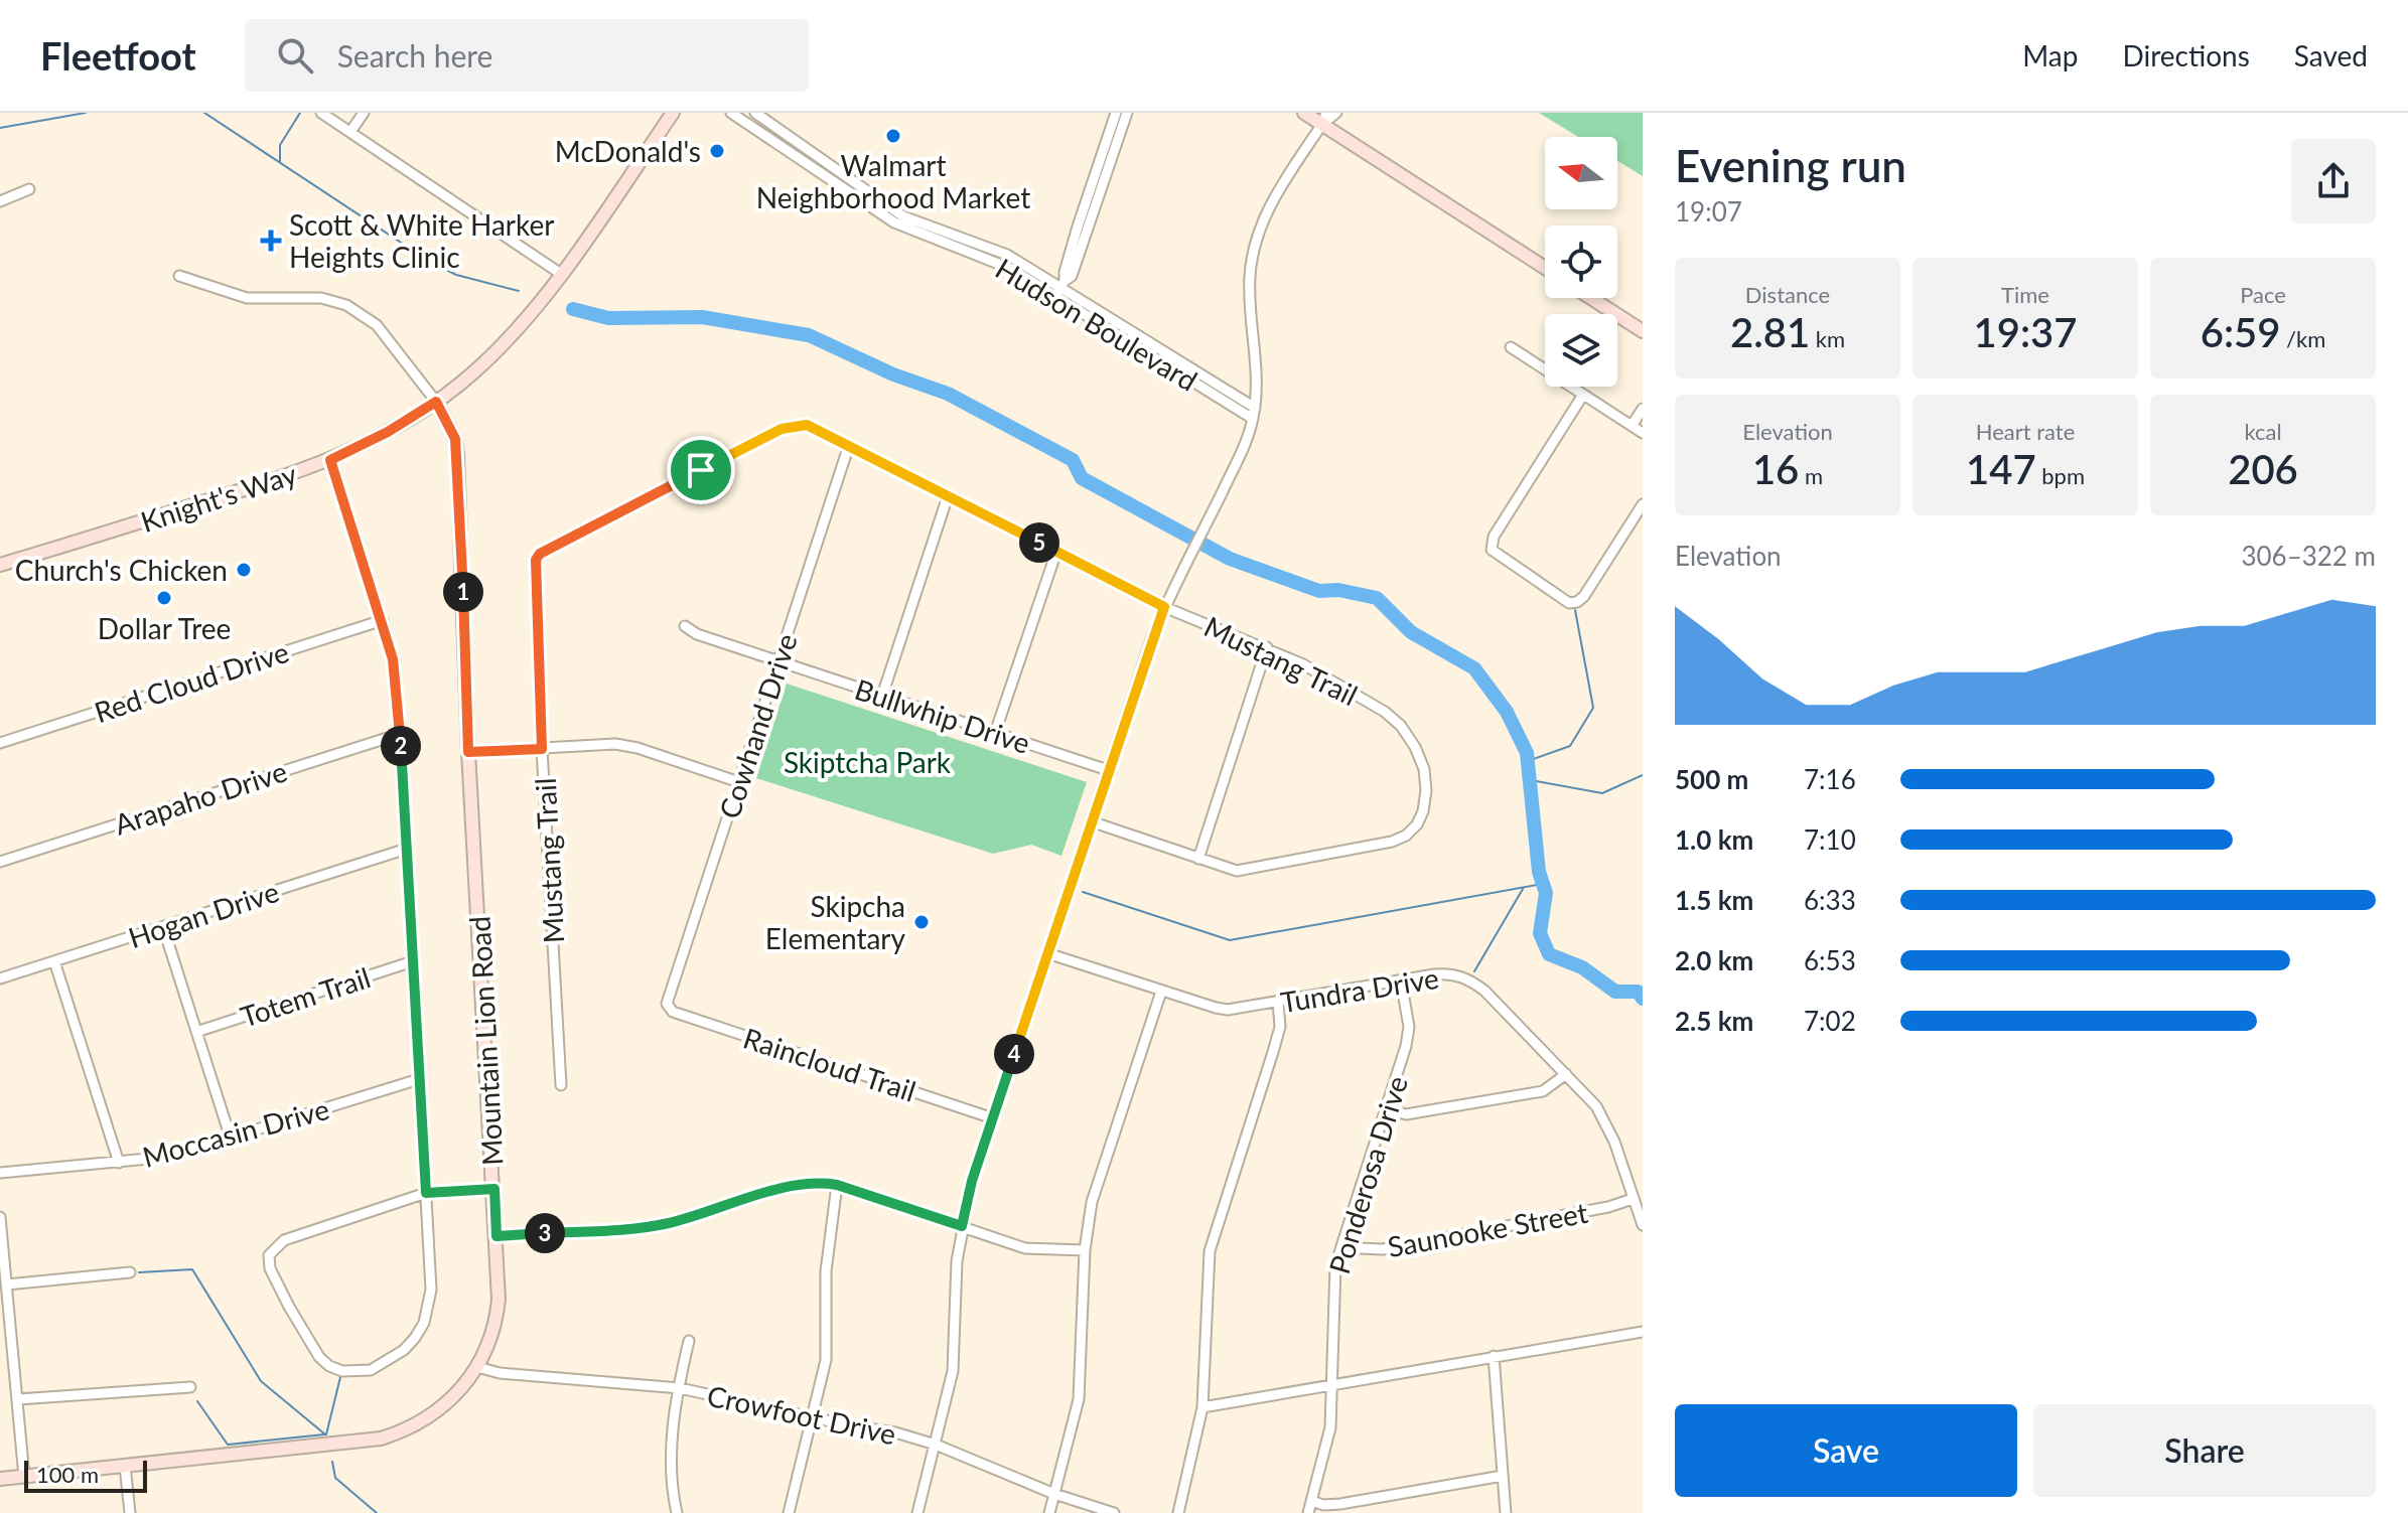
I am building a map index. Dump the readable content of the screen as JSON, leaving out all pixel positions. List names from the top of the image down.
{
  "streets": {
    "street": [
      "Hudson Boulevard",
      "Knight's Way",
      "Mustang Trail",
      "Red Cloud Drive",
      "Bullwhip Drive",
      "Cowhand Drive",
      "Arapaho Drive",
      "Hogan Drive",
      "Tundra Drive",
      "Totem Trail",
      "Mountain Lion Road",
      "Raincloud Trail",
      "Moccasin Drive",
      "Ponderosa Drive",
      "Saunooke Street",
      "Crowfoot Drive"
    ]
  },
  "crossings": [
    ["Knight's Way", "Mountain Lion Road"],
    ["Mustang Trail", "Cowhand Drive"],
    ["Bullwhip Drive", "Cowhand Drive"],
    ["Cowhand Drive", "Raincloud Trail"],
    ["Tundra Drive", "Ponderosa Drive"],
    ["Tundra Drive", "Saunooke Street"],
    ["Mountain Lion Road", "Crowfoot Drive"],
    ["Ponderosa Drive", "Saunooke Street"]
  ],
  "parks": ["Skiptcha Park"],
  "places": {
    "other": [
      "Walmart Neighborhood Market",
      "McDonald's",
      "Church's Chicken",
      "Dollar Tree",
      "Skipcha Elementary"
    ],
    "health": ["Scott & White Harker Heights Clinic"]
  },
  "scale_bar": "100 m",
  "north": "left",
  "page": {
    "header": "Fleetfoot",
    "search": "Search here",
    "nav": ["Map", "Directions", "Saved"],
    "heading": ["Evening run", "19:07"],
    "stats": [
      ["Distance", "2.81 km"],
      ["Time", "19:37"],
      ["Pace", "6:59 /km"],
      ["Elevation", "16 m"],
      ["Heart rate", "147 bpm"],
      ["kcal", "206"]
    ],
    "pins": [
      "5",
      "1",
      "2",
      "4",
      "3"
    ],
    "chart": ["Elevation", "306–322 m"],
    "list": [
      {
        "name": "500 m",
        "note": "7:16"
      },
      {
        "name": "1.0 km",
        "note": "7:10"
      },
      {
        "name": "1.5 km",
        "note": "6:33"
      },
      {
        "name": "2.0 km",
        "note": "6:53"
      },
      {
        "name": "2.5 km",
        "note": "7:02"
      }
    ],
    "buttons": ["Save", "Share"],
    "scale": "100 m"
  }
}
